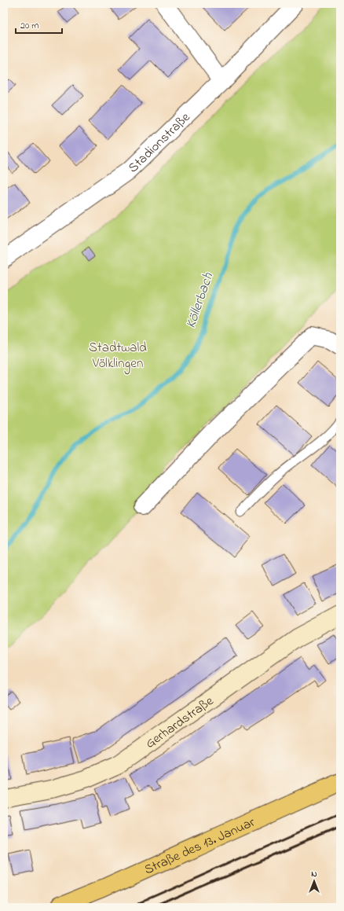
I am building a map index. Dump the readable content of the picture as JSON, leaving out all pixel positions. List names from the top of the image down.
{
  "streets": {
    "main road": ["Straße des 13. Januar"],
    "street": ["Stadionstraße", "Gerhardstraße"]
  },
  "water": ["Köllerbach"],
  "parks": ["Stadtwald Völklingen"],
  "scale_bar": "20 m",
  "north": "top"
}
